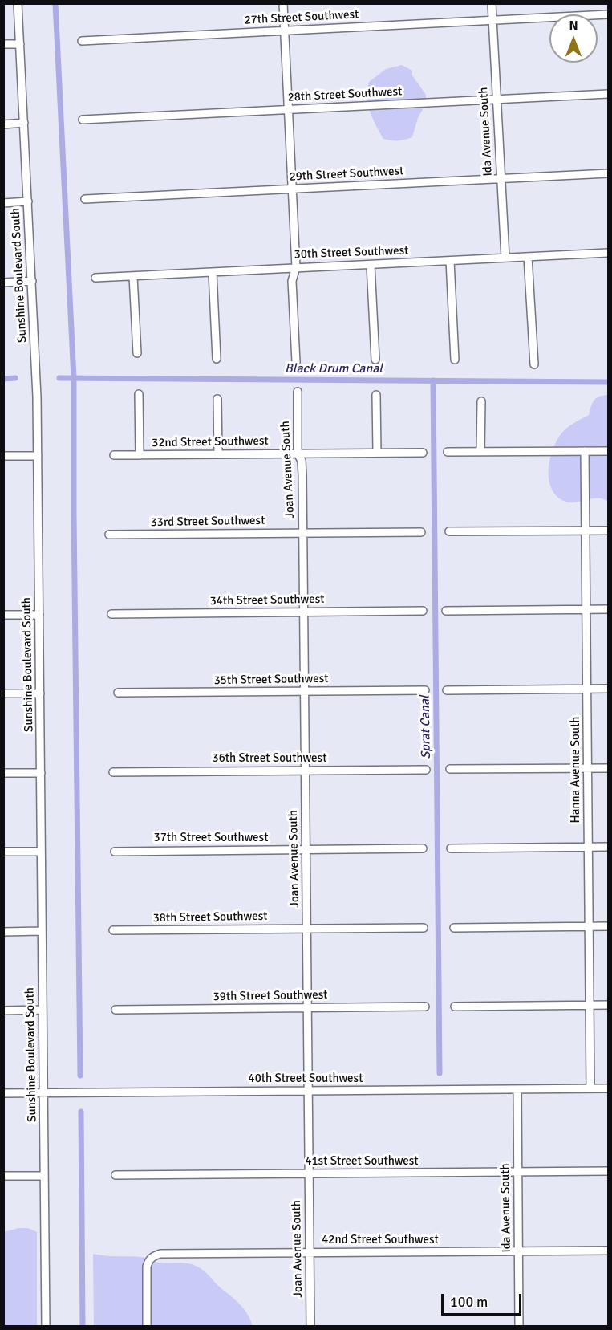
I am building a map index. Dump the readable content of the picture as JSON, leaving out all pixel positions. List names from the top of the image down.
{
  "streets": {
    "street": [
      "27th Street Southwest",
      "28th Street Southwest",
      "Ida Avenue South",
      "29th Street Southwest",
      "30th Street Southwest",
      "Sunshine Boulevard South",
      "32nd Street Southwest",
      "Joan Avenue South",
      "33rd Street Southwest",
      "34th Street Southwest",
      "35th Street Southwest",
      "36th Street Southwest",
      "Hanna Avenue South",
      "37th Street Southwest",
      "38th Street Southwest",
      "39th Street Southwest",
      "40th Street Southwest",
      "41st Street Southwest",
      "42nd Street Southwest"
    ]
  },
  "crossings": [
    ["27th Street Southwest", "Ida Avenue South"],
    ["28th Street Southwest", "Ida Avenue South"],
    ["Ida Avenue South", "29th Street Southwest"],
    ["Ida Avenue South", "30th Street Southwest"],
    ["Ida Avenue South", "40th Street Southwest"],
    ["Ida Avenue South", "41st Street Southwest"],
    ["Ida Avenue South", "42nd Street Southwest"],
    ["Sunshine Boulevard South", "40th Street Southwest"],
    ["32nd Street Southwest", "Joan Avenue South"],
    ["Joan Avenue South", "33rd Street Southwest"],
    ["Joan Avenue South", "34th Street Southwest"],
    ["Joan Avenue South", "35th Street Southwest"],
    ["Joan Avenue South", "36th Street Southwest"],
    ["Joan Avenue South", "37th Street Southwest"],
    ["Joan Avenue South", "38th Street Southwest"],
    ["Joan Avenue South", "39th Street Southwest"],
    ["Joan Avenue South", "40th Street Southwest"],
    ["Joan Avenue South", "41st Street Southwest"],
    ["Joan Avenue South", "42nd Street Southwest"],
    ["Hanna Avenue South", "40th Street Southwest"]
  ],
  "water": ["Black Drum Canal", "Sprat Canal"],
  "scale_bar": "100 m",
  "north": "top"
}
